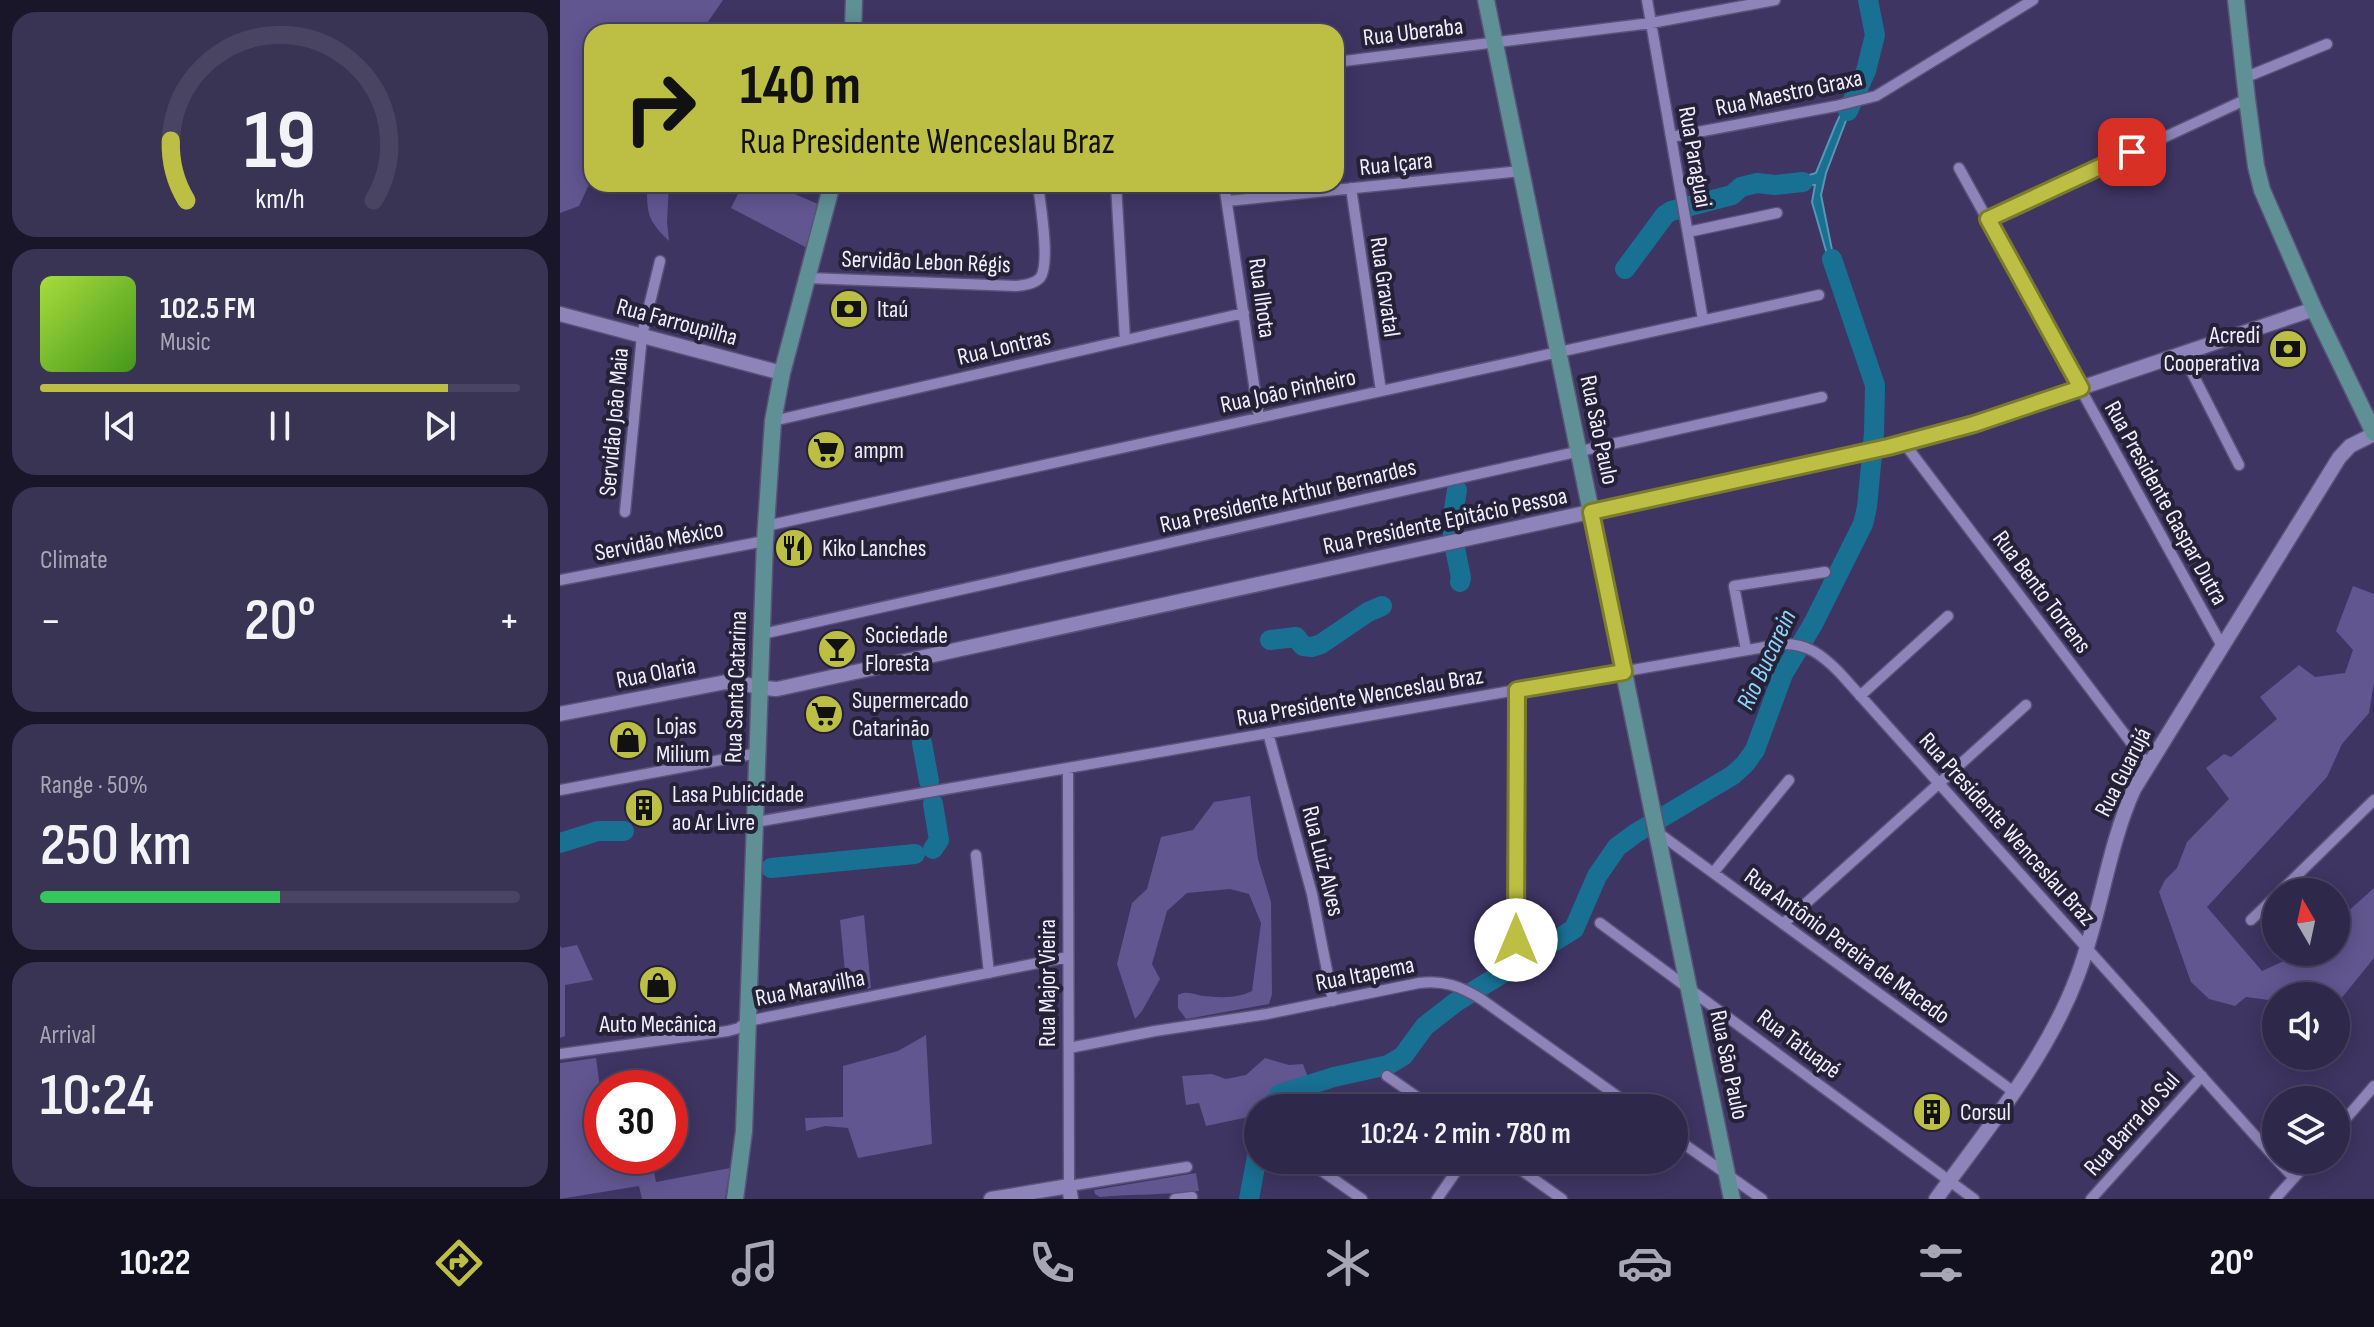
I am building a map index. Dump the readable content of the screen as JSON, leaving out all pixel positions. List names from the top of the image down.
{
  "streets": {
    "main road": ["Rua São Paulo", "Rua Santa Catarina"],
    "street": [
      "Rua Uberaba",
      "Rua Maestro Graxa",
      "Rua Paraguai",
      "Rua Içara",
      "Servidão Lebon Régis",
      "Rua Gravatal",
      "Rua Ilhota",
      "Rua Farroupilha",
      "Rua Lontras",
      "Rua João Pinheiro",
      "Servidão João Maia",
      "Rua Presidente Arthur Bernardes",
      "Rua Presidente Gaspar Dutra",
      "Rua Presidente Epitácio Pessoa",
      "Servidão México",
      "Rua Bento Torrens",
      "Rua Olaria",
      "Rua Presidente Wenceslau Braz",
      "Rua Guarujá",
      "Rua Luiz Alves",
      "Rua Antônio Pereira de Macedo",
      "Rua Itapema",
      "Rua Major Vieira",
      "Rua Maravilha",
      "Rua Tatuapé",
      "Rua Barra do Sul"
    ]
  },
  "crossings": [
    ["Rua Uberaba", "Rua Paraguai"],
    ["Rua Uberaba", "Rua São Paulo"],
    ["Rua Maestro Graxa", "Rua Paraguai"],
    ["Rua Paraguai", "Rua João Pinheiro"],
    ["Rua Içara", "Rua Gravatal"],
    ["Rua Içara", "Rua Ilhota"],
    ["Rua Içara", "Rua São Paulo"],
    ["Servidão Lebon Régis", "Rua Santa Catarina"],
    ["Rua Gravatal", "Rua João Pinheiro"],
    ["Rua Ilhota", "Rua Lontras"],
    ["Rua Ilhota", "Rua João Pinheiro"],
    ["Rua Farroupilha", "Servidão João Maia"],
    ["Rua Farroupilha", "Rua Santa Catarina"],
    ["Rua Lontras", "Rua Santa Catarina"],
    ["Rua João Pinheiro", "Rua São Paulo"],
    ["Rua João Pinheiro", "Servidão México"],
    ["Rua João Pinheiro", "Rua Santa Catarina"],
    ["Rua São Paulo", "Rua Presidente Arthur Bernardes"],
    ["Rua São Paulo", "Rua Presidente Epitácio Pessoa"],
    ["Rua São Paulo", "Rua Presidente Wenceslau Braz"],
    ["Rua São Paulo", "Rua Antônio Pereira de Macedo"],
    ["Rua São Paulo", "Rua Tatuapé"],
    ["Rua Presidente Arthur Bernardes", "Rua Santa Catarina"],
    ["Rua Presidente Gaspar Dutra", "Rua Presidente Epitácio Pessoa"],
    ["Rua Presidente Gaspar Dutra", "Rua Guarujá"],
    ["Rua Presidente Epitácio Pessoa", "Rua Bento Torrens"],
    ["Rua Presidente Epitácio Pessoa", "Rua Olaria"],
    ["Rua Presidente Epitácio Pessoa", "Rua Santa Catarina"],
    ["Servidão México", "Rua Santa Catarina"],
    ["Rua Bento Torrens", "Rua Guarujá"],
    ["Rua Olaria", "Rua Santa Catarina"],
    ["Rua Santa Catarina", "Rua Presidente Wenceslau Braz"],
    ["Rua Santa Catarina", "Rua Maravilha"],
    ["Rua Presidente Wenceslau Braz", "Rua Guarujá"],
    ["Rua Presidente Wenceslau Braz", "Rua Luiz Alves"],
    ["Rua Presidente Wenceslau Braz", "Rua Major Vieira"],
    ["Rua Presidente Wenceslau Braz", "Rua Barra do Sul"],
    ["Rua Guarujá", "Rua Antônio Pereira de Macedo"],
    ["Rua Guarujá", "Rua Tatuapé"],
    ["Rua Luiz Alves", "Rua Itapema"],
    ["Rua Itapema", "Rua Major Vieira"],
    ["Rua Major Vieira", "Rua Maravilha"]
  ],
  "water": ["Rio Bucarein"],
  "places": {
    "bank": ["Itaú", "Acredi Cooperativa"],
    "supermarket": ["ampm", "Supermercado Catarinão"],
    "restaurant": ["Kiko Lanches"],
    "bar": ["Sociedade Floresta"],
    "shop": ["Lojas Milium", "Auto Mecânica"],
    "building": ["Lasa Publicidade ao Ar Livre", "Corsul"]
  },
  "north": "top",
  "page": {
    "turn": ["140 m", "Rua Presidente Wenceslau Braz"],
    "song": ["102.5 FM", "Music"],
    "tile": [
      "Climate",
      ["Range · 50%", "250 km"],
      ["Arrival", "10:24"]
    ],
    "heat": ["−", "20°", "+"],
    "limit": "30",
    "trip": "10:24 · 2 min · 780 m",
    "tabs": ["10:22", "20°"],
    "gauge": ["19", "km/h"]
  }
}
